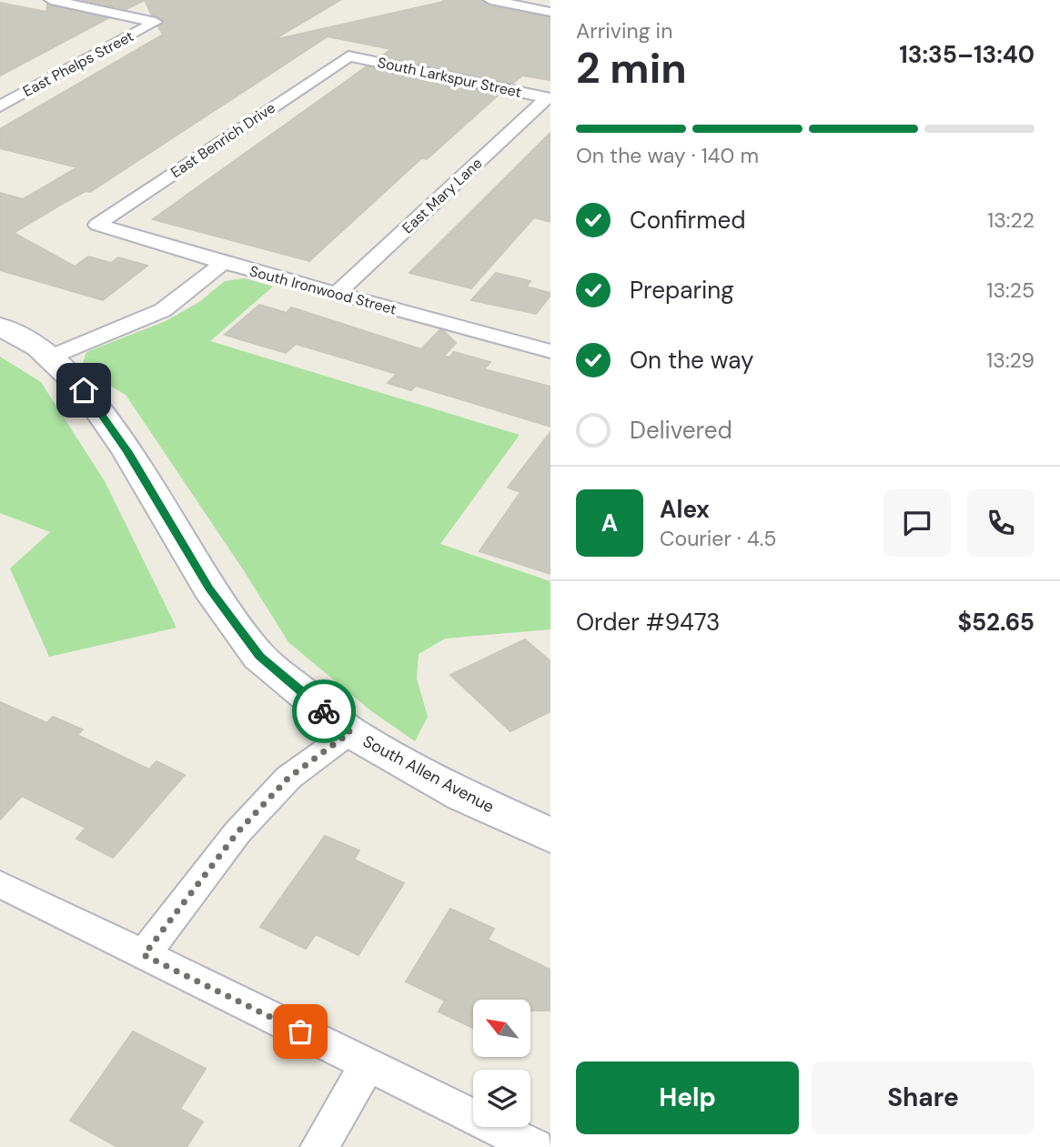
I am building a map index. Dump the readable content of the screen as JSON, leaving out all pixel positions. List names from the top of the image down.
{
  "streets": {
    "street": [
      "East Phelps Street",
      "South Larkspur Street",
      "East Benrich Drive",
      "East Mary Lane",
      "South Ironwood Street",
      "South Allen Avenue"
    ]
  },
  "crossings": [
    ["South Larkspur Street", "East Benrich Drive"],
    ["South Larkspur Street", "East Mary Lane"],
    ["East Benrich Drive", "South Ironwood Street"],
    ["East Mary Lane", "South Ironwood Street"]
  ],
  "north": "top left",
  "page": {
    "heading": ["2 min", "Arriving in", "13:35–13:40"],
    "panel": [
      "Alex",
      "Courier · 4.5",
      "Order #9473",
      "$52.65"
    ],
    "bar": "On the way · 140 m",
    "list": [
      ["Confirmed", "13:22"],
      ["Preparing", "13:25"],
      ["On the way", "13:29"],
      "Delivered"
    ],
    "round": "A",
    "buttons": ["Help", "Share"]
  }
}
